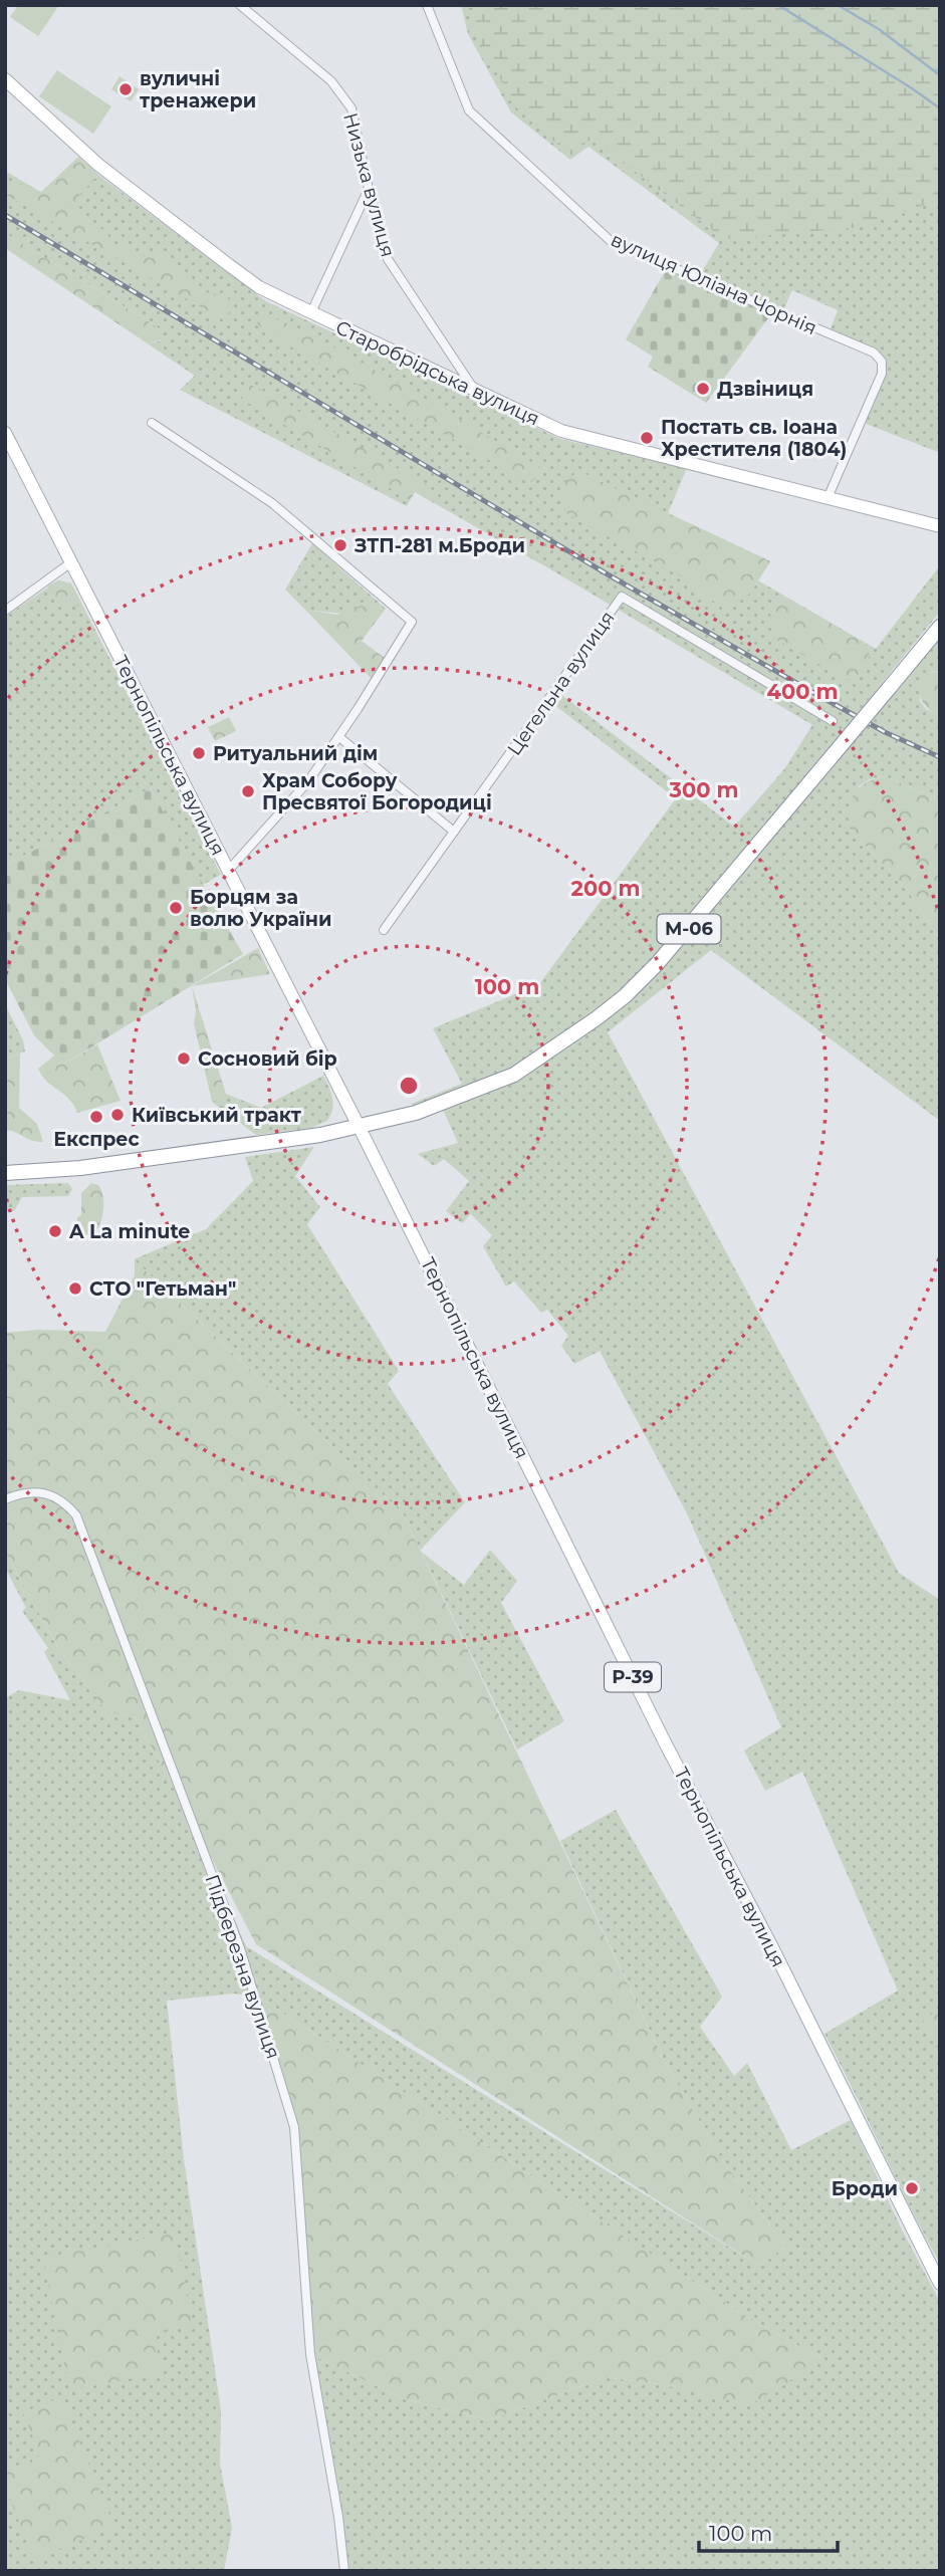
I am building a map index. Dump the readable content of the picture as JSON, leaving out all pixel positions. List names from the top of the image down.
{
  "streets": {
    "highway": ["М-06"],
    "main road": ["Старобрідська вулиця", "Тернопільська вулиця", "Р-39"],
    "street": [
      "Низька вулиця",
      "вулиця Юліана Чорнія",
      "Цегельна вулиця",
      "Підберезна вулиця"
    ]
  },
  "crossings": [
    ["Низька вулиця", "Старобрідська вулиця"],
    ["вулиця Юліана Чорнія", "Старобрідська вулиця"],
    ["Тернопільська вулиця", "М-06"]
  ],
  "places": [
    "вуличні тренажери",
    "Дзвіниця",
    "Постать св. Іоана Хрестителя (1804)",
    "ЗТП-281 м.Броди",
    "Ритуальний дім",
    "Храм Собору Пресвятої Богородиці",
    "Борцям за волю України",
    "Сосновий бір",
    "Київський тракт",
    "Експрес",
    "A La minute",
    "СТО \"Гетьман\"",
    "Броди"
  ],
  "scale_bar": "100 m",
  "rings": [
    "400 m",
    "300 m",
    "200 m",
    "100 m"
  ]
}
